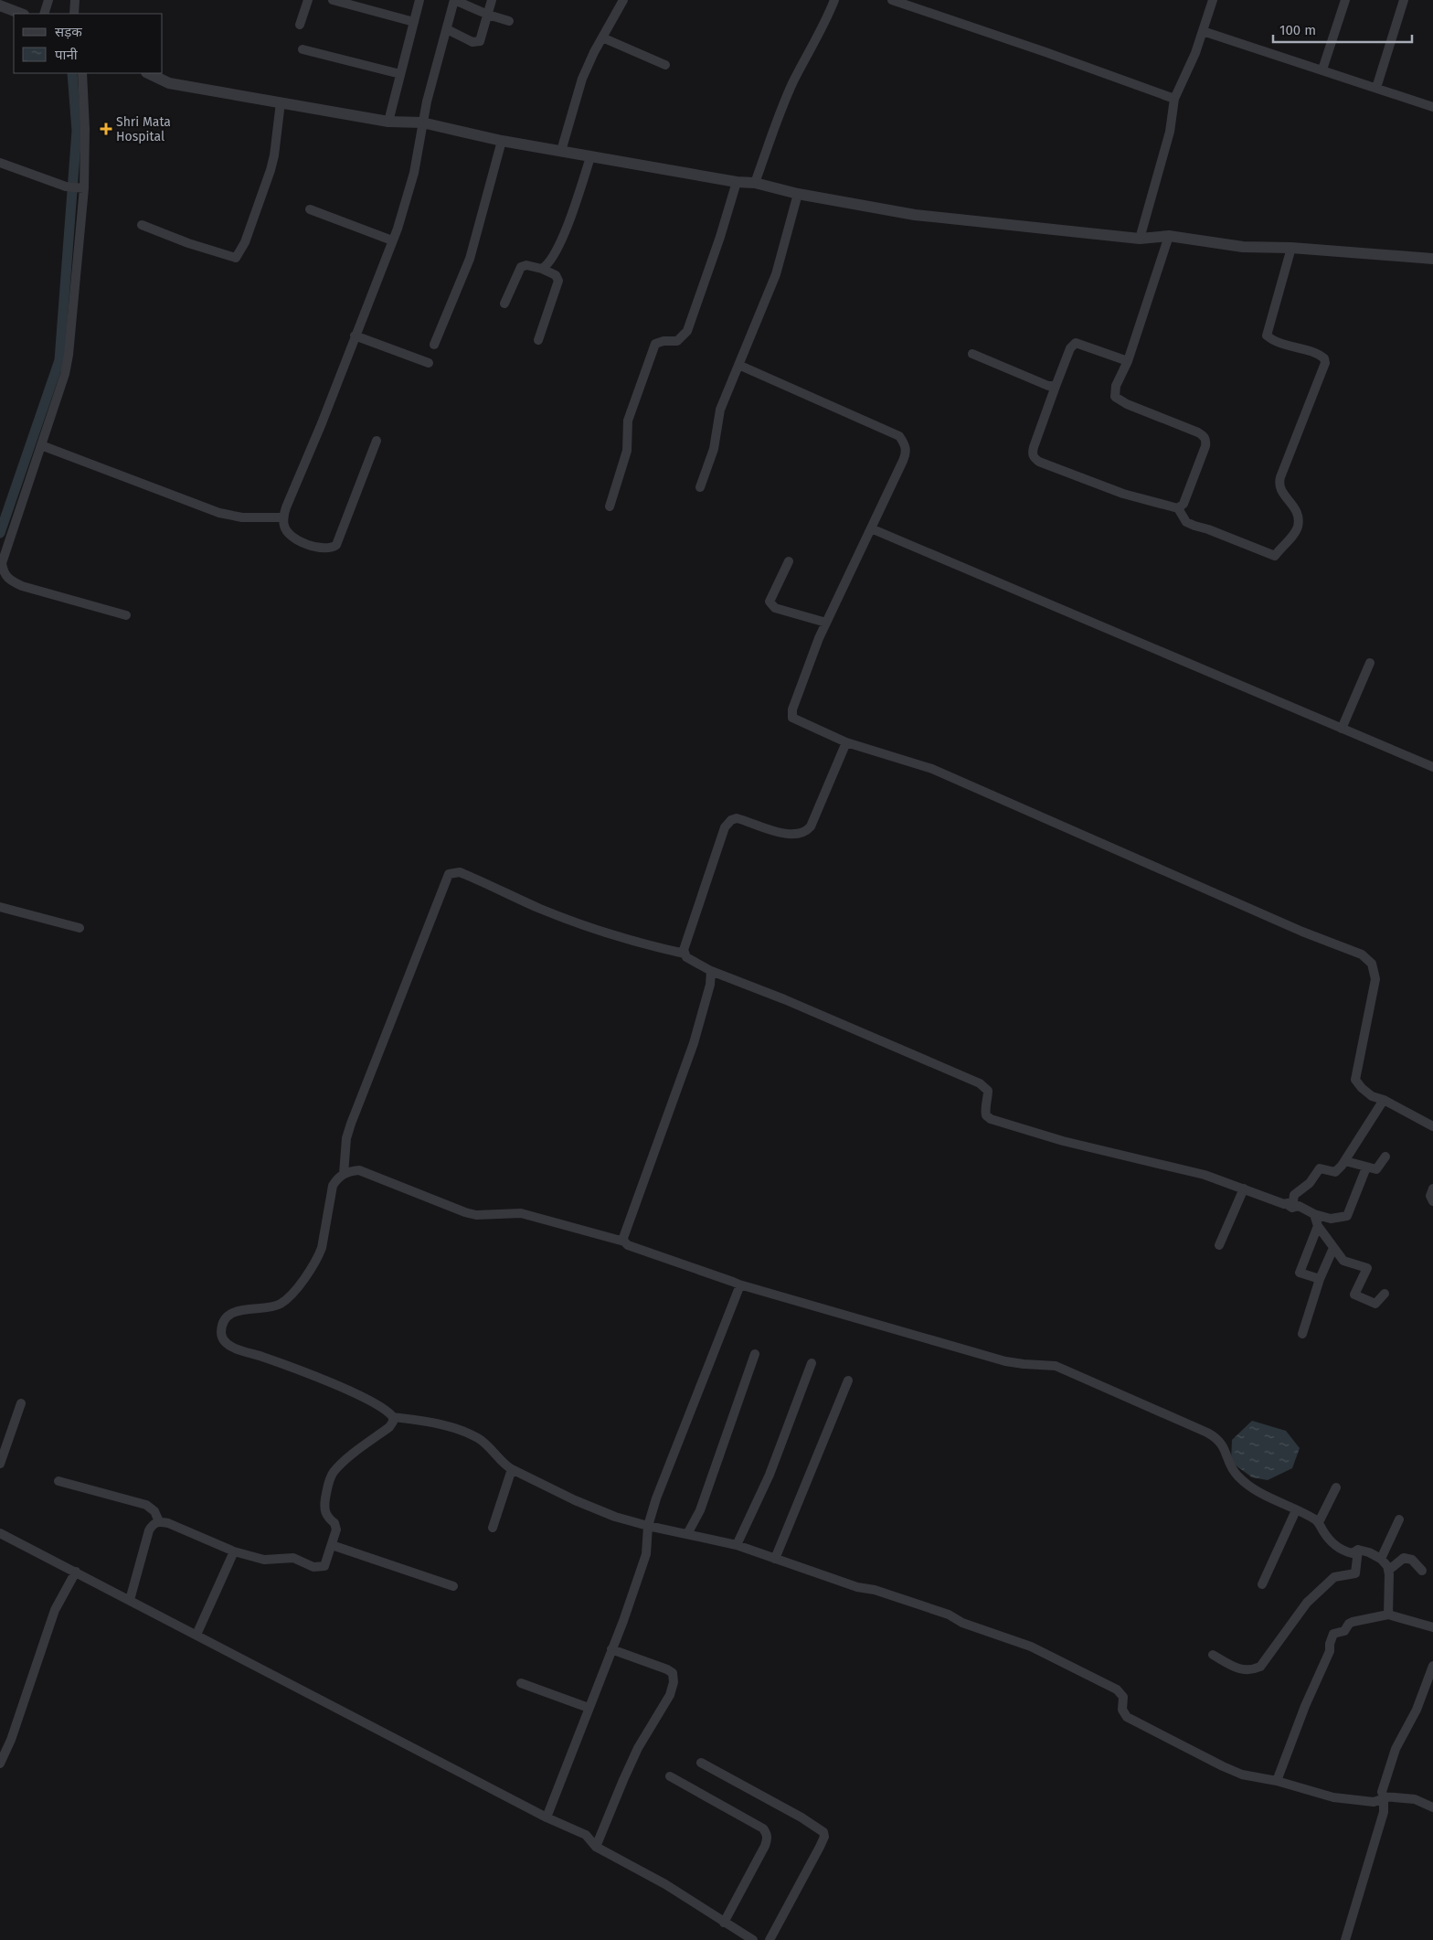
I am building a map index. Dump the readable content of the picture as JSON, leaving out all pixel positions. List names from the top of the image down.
{
  "places": {
    "health": ["Shri Mata Hospital"]
  },
  "legend": ["सड़क", "पानी"],
  "scale_bar": "100 m"
}
